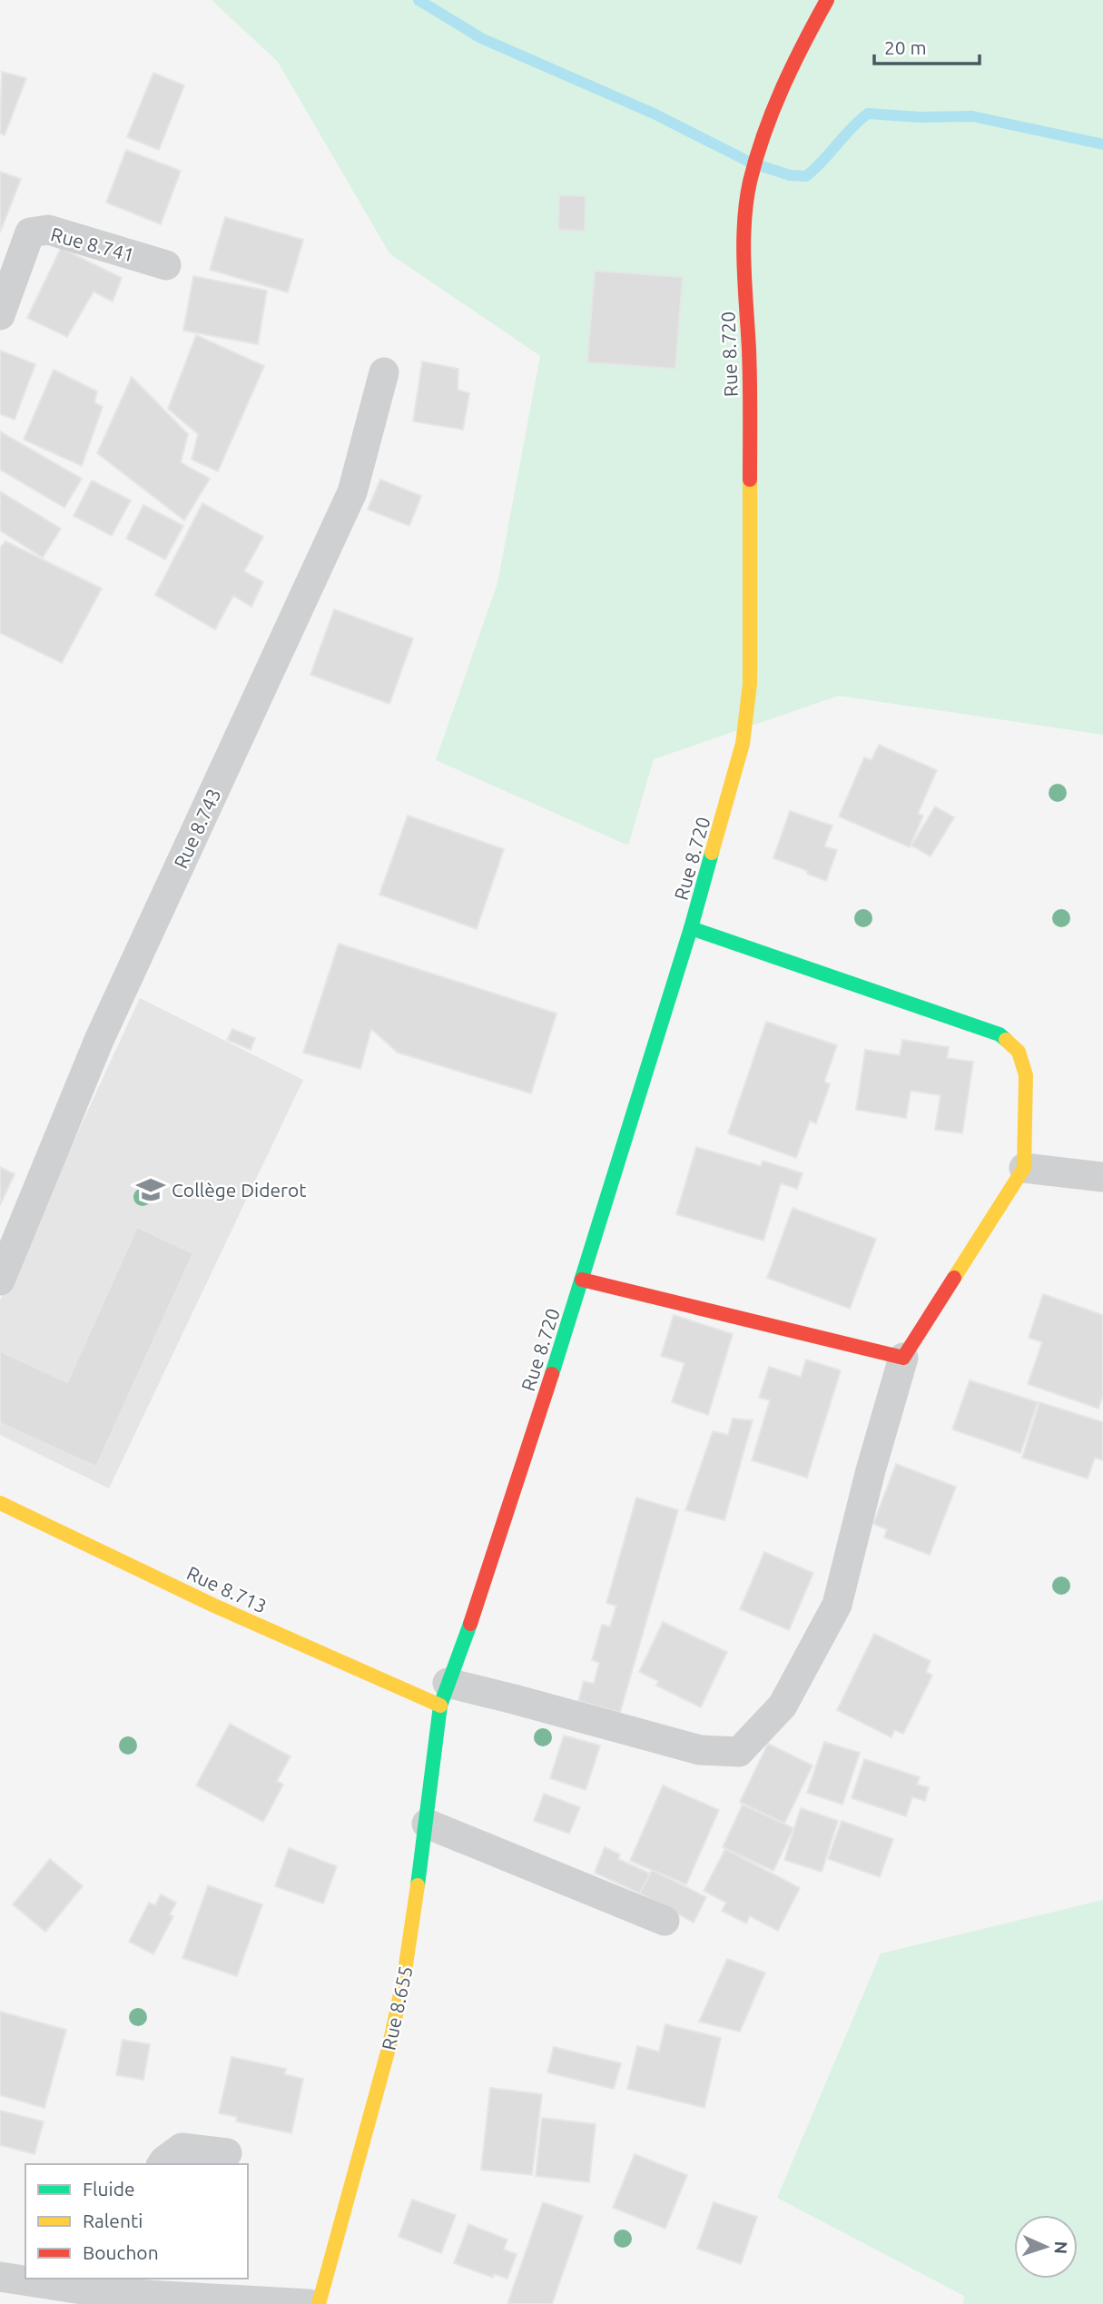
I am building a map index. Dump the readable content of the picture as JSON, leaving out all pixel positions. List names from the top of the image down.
{
  "streets": {
    "main road": ["Rue 8.720", "Rue 8.713", "Rue 8.655"],
    "street": ["Rue 8.741", "Rue 8.743"]
  },
  "crossings": [
    ["Rue 8.720", "Rue 8.713"],
    ["Rue 8.720", "Rue 8.655"],
    ["Rue 8.713", "Rue 8.655"]
  ],
  "places": {
    "school or university": ["Collège Diderot"]
  },
  "legend": ["Fluide", "Ralenti", "Bouchon"],
  "scale_bar": "20 m",
  "north": "right"
}
